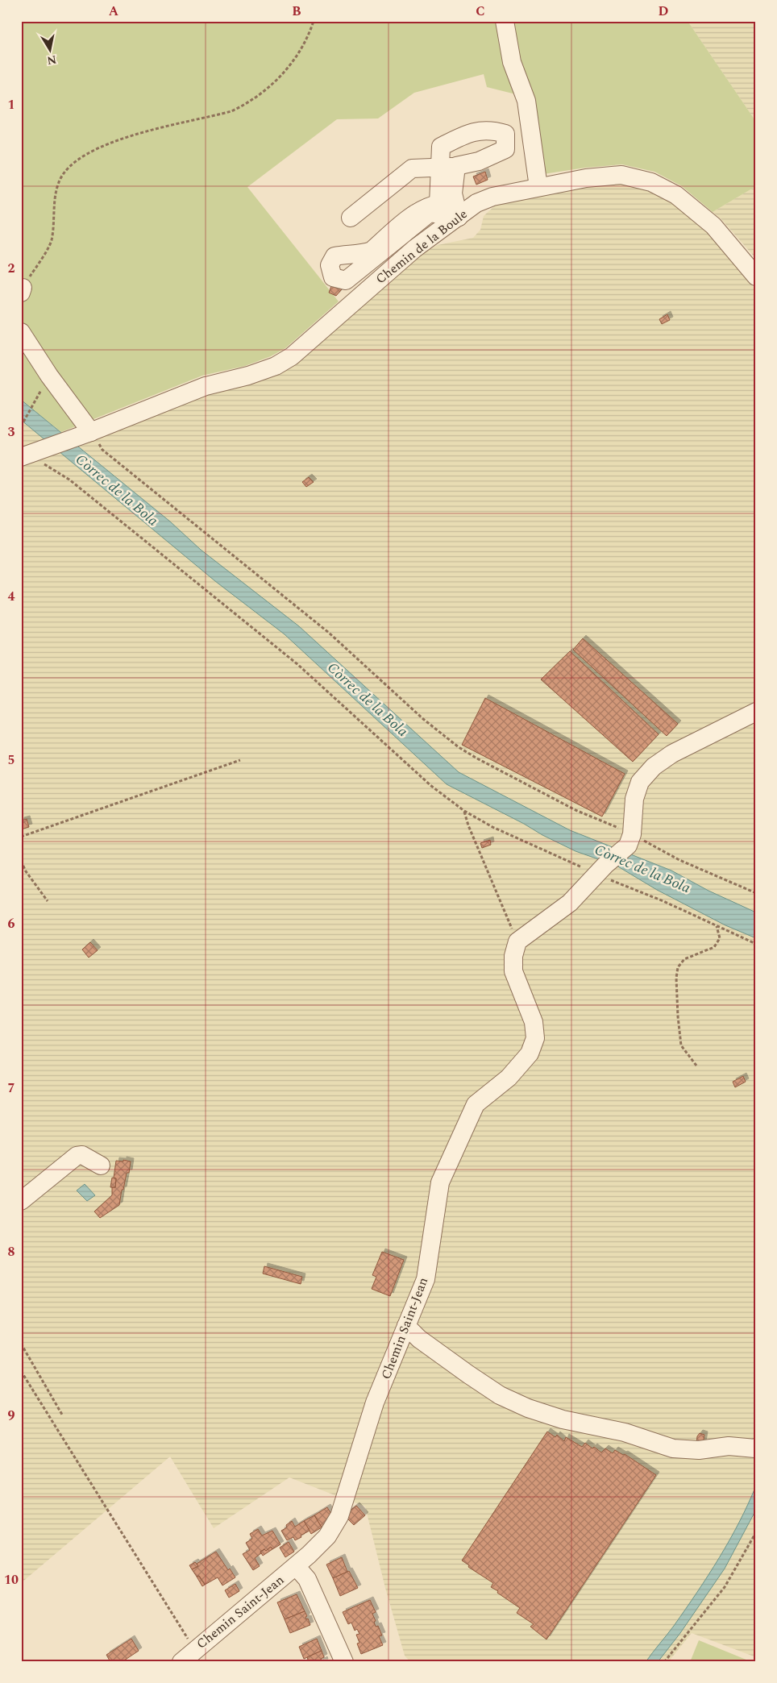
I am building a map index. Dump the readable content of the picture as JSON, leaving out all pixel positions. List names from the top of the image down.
{
  "streets": {
    "street": ["Chemin de la Boule", "Chemin Saint-Jean"]
  },
  "water": ["Còrrec de la Bola"],
  "north": "bottom",
  "grid": {
    "columns": [
      "A",
      "B",
      "C",
      "D"
    ],
    "rows": [
      "1",
      "2",
      "3",
      "4",
      "5",
      "6",
      "7",
      "8",
      "9",
      "10"
    ]
  }
}
